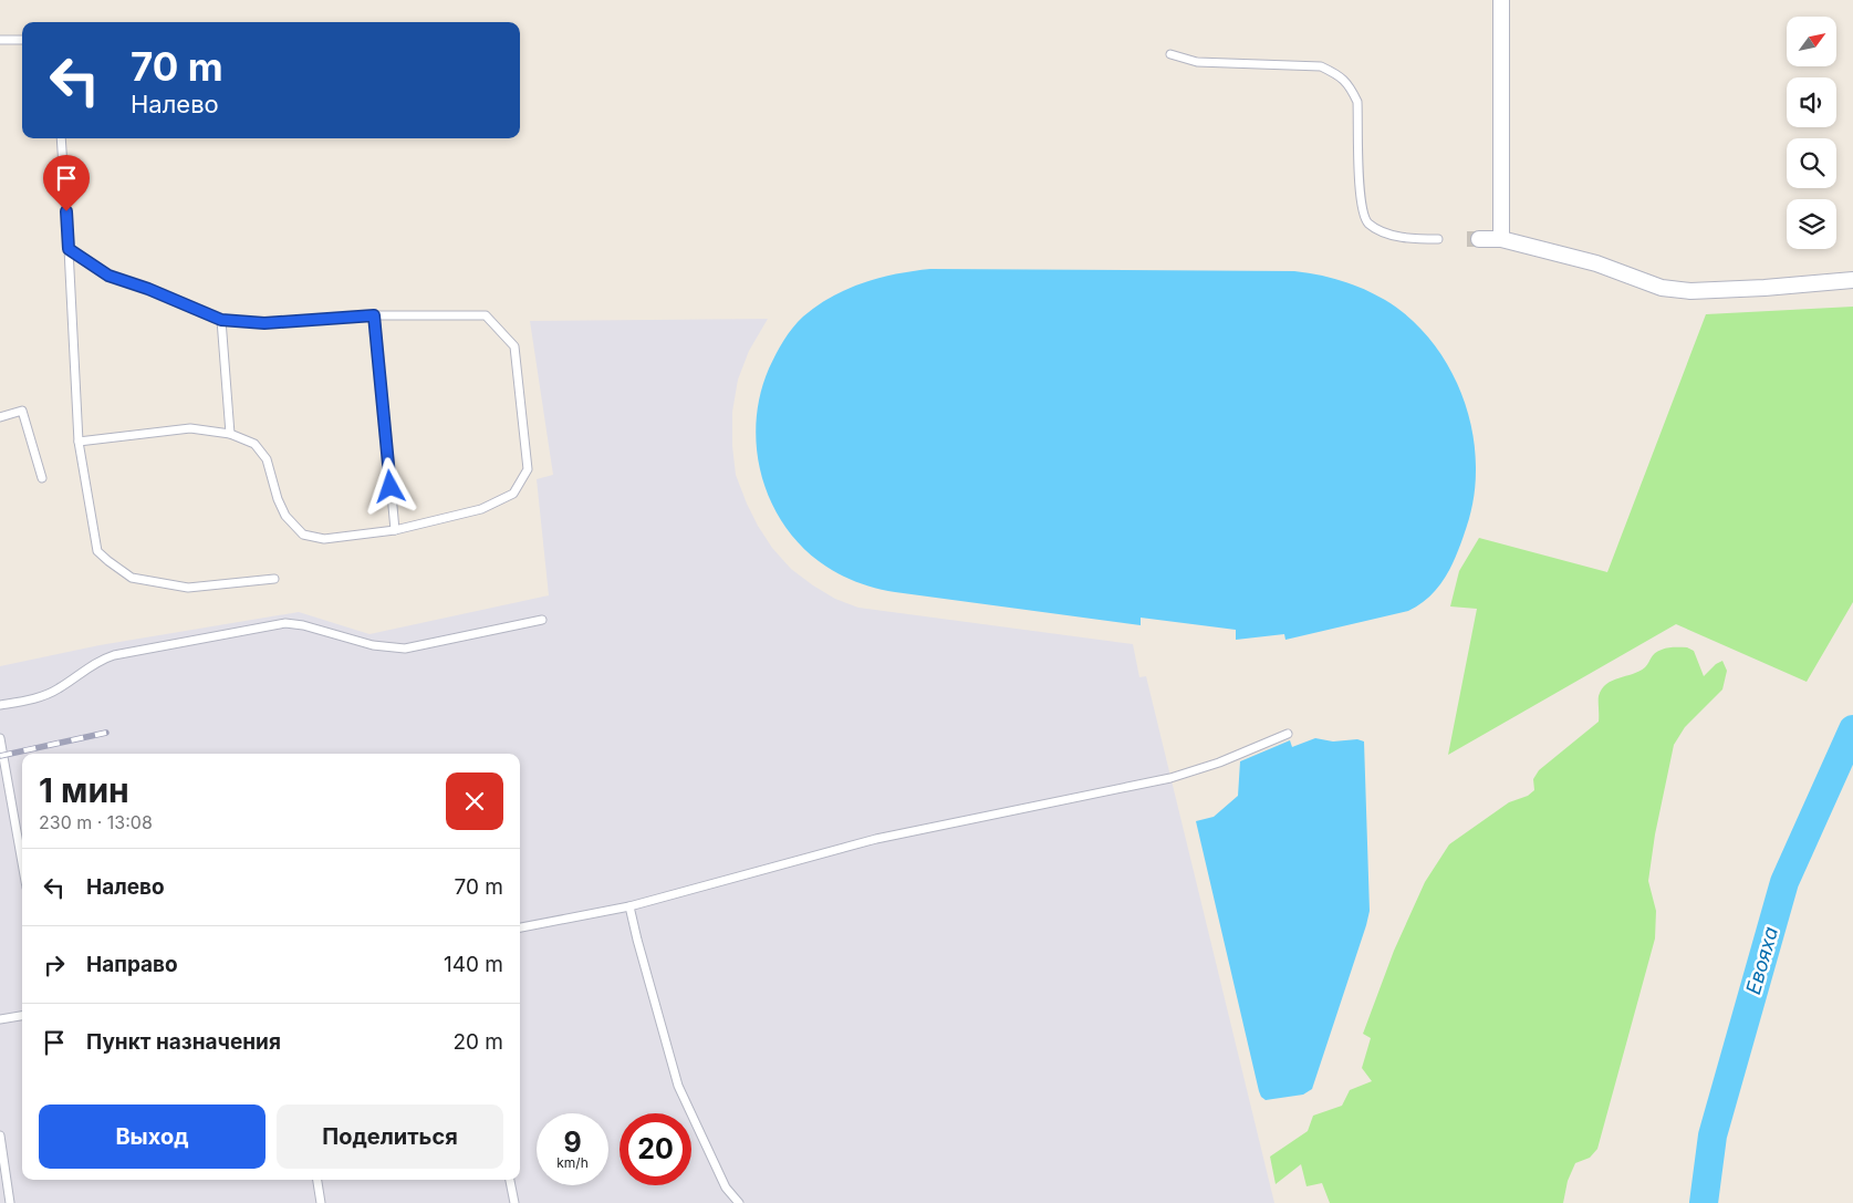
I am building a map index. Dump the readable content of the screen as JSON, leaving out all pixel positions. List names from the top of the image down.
{
  "water": ["Евояха"],
  "north": "top right",
  "page": {
    "turn": ["70 m", "Налево"],
    "heading": ["1 мин", "230 m · 13:08"],
    "list": [
      {
        "name": "Налево",
        "value": "70 m"
      },
      {
        "name": "Направо",
        "value": "140 m"
      },
      {
        "name": "Пункт назначения",
        "value": "20 m"
      }
    ],
    "buttons": ["Выход", "Поделиться"],
    "speed": "9 km/h",
    "limit": "20"
  }
}
